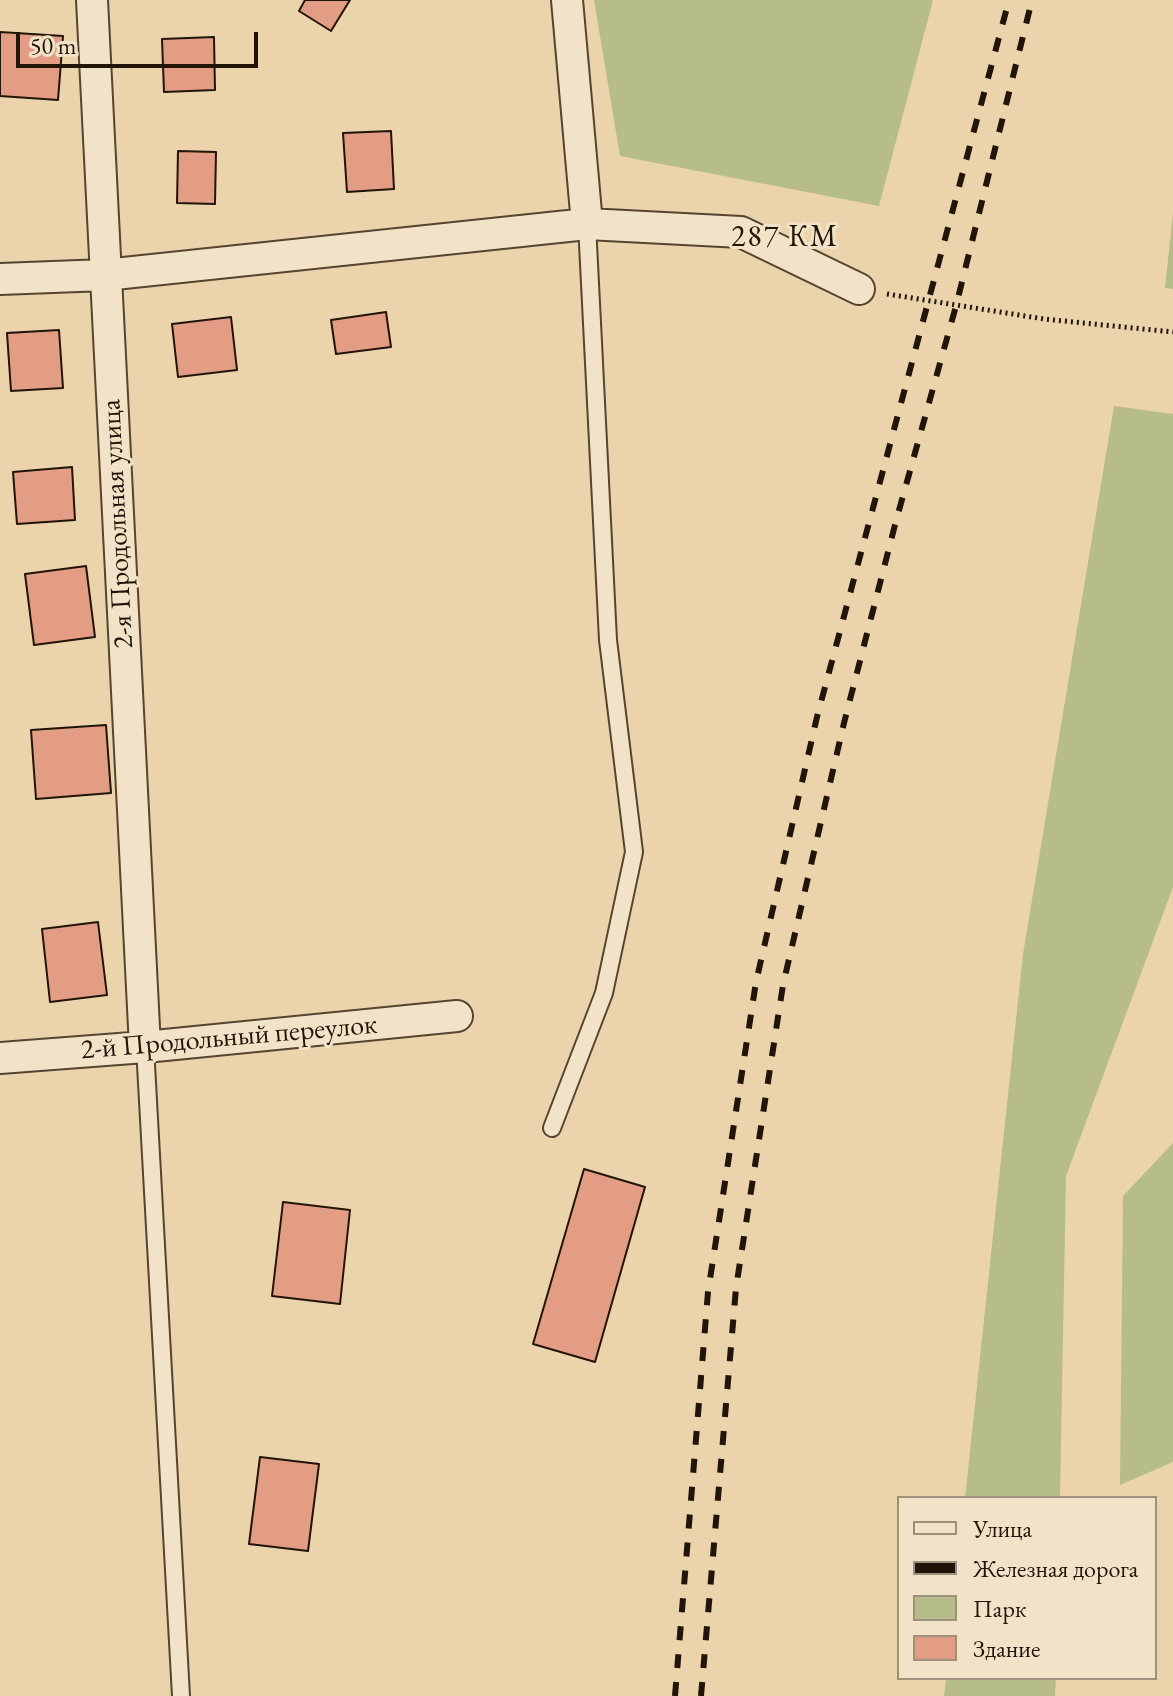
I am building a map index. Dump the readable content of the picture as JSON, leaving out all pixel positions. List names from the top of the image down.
{
  "streets": {
    "street": ["2-я Продольная улица", "2-й Продольный переулок"]
  },
  "crossings": [
    ["2-я Продольная улица", "2-й Продольный переулок"]
  ],
  "districts": ["287 КМ"],
  "legend": [
    "Улица",
    "Железная дорога",
    "Парк",
    "Здание"
  ],
  "scale_bar": "50 m"
}
